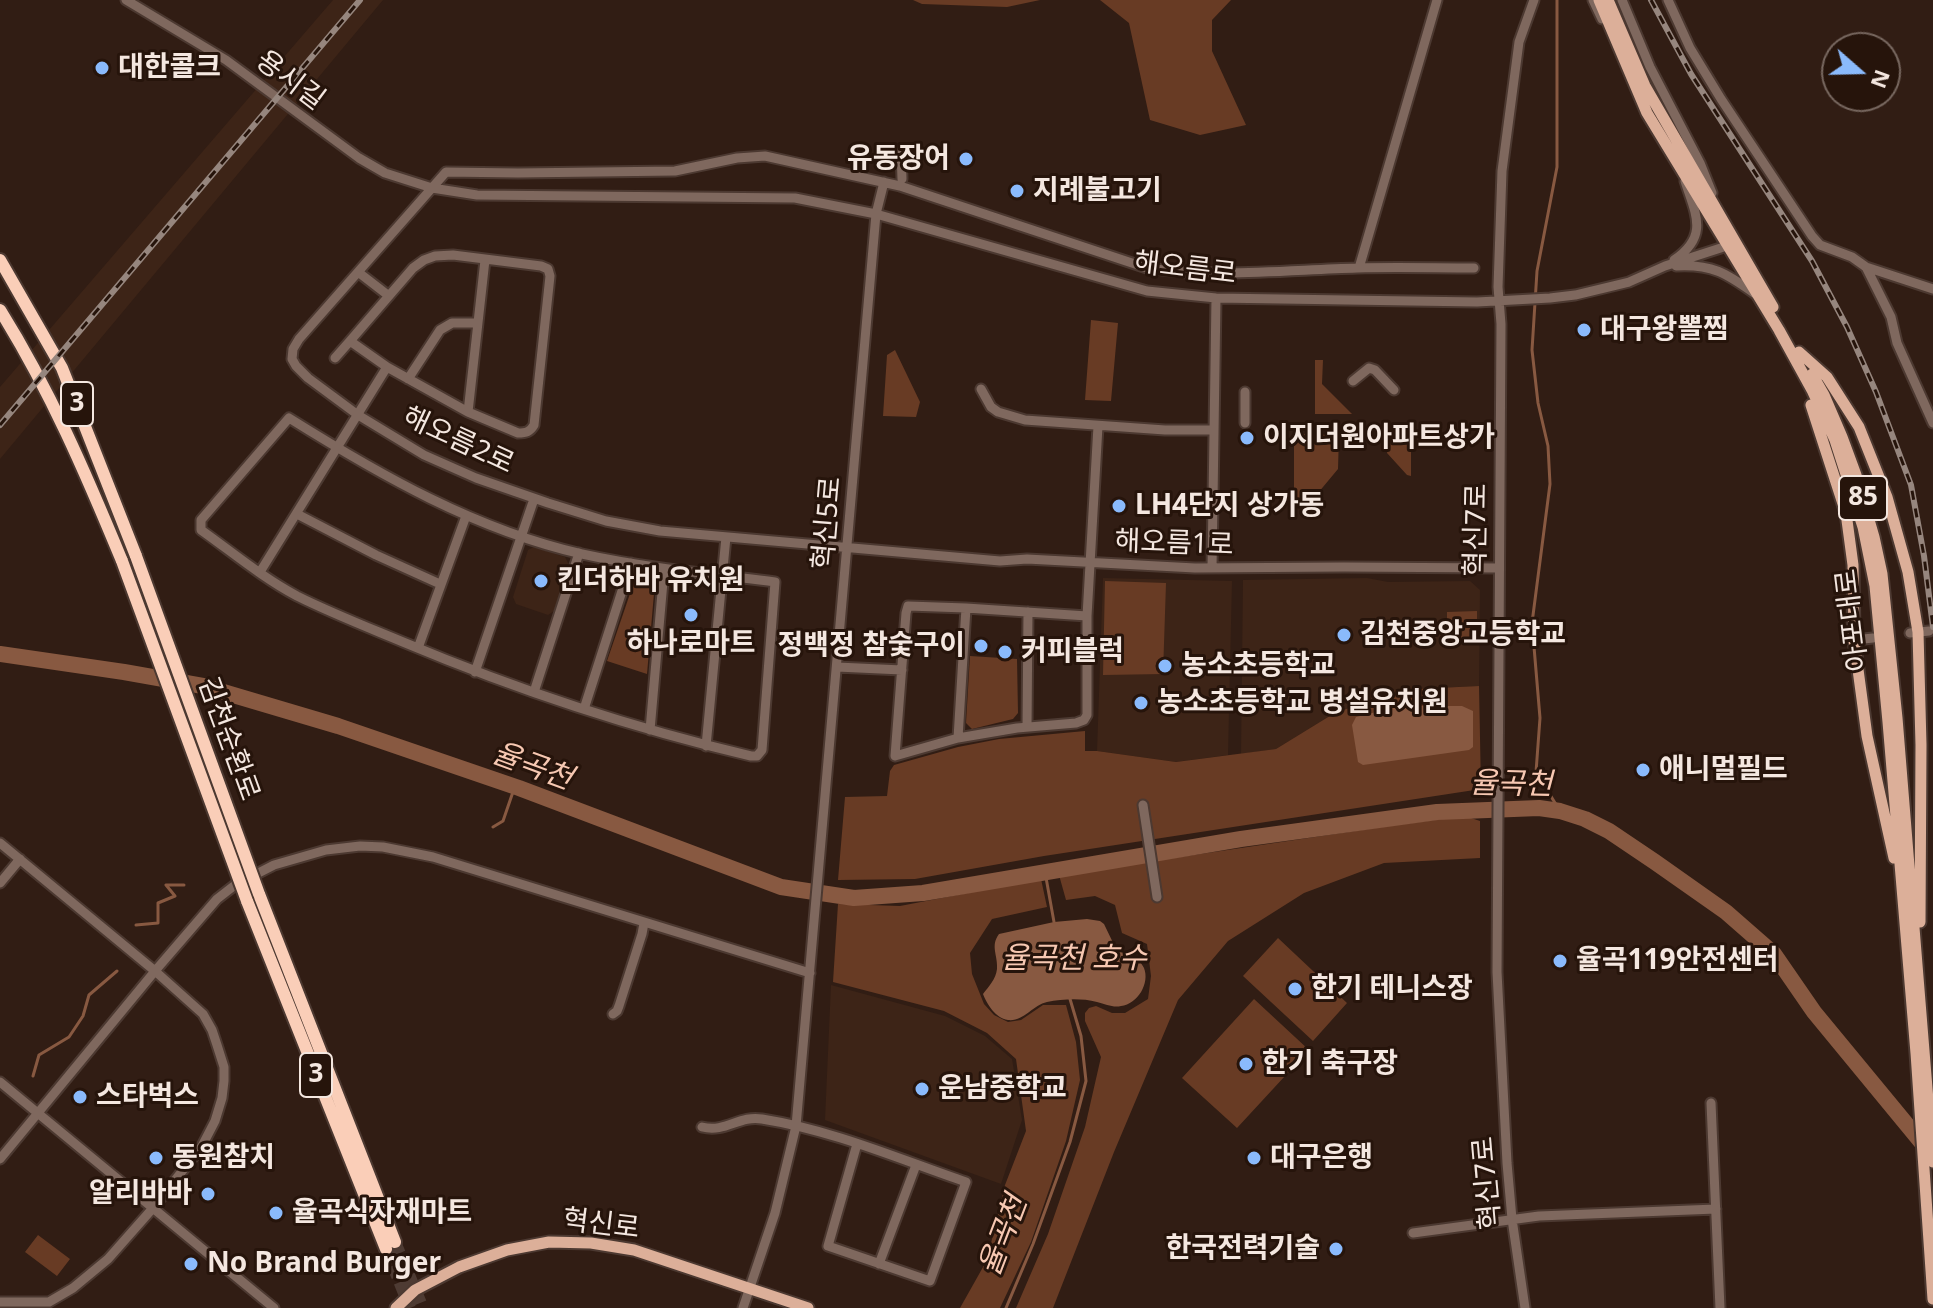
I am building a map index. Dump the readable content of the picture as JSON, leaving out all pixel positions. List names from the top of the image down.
{
  "streets": {
    "highway": ["3", "김천순환로"],
    "main road": ["85", "아포대로", "혁신로"],
    "street": [
      "용시길",
      "해오름로",
      "해오름2로",
      "혁신5로",
      "혁신7로",
      "해오름1로"
    ]
  },
  "crossings": [
    ["용시길", "해오름로"],
    ["용시길", "해오름2로"],
    ["용시길", "혁신5로"],
    ["해오름로", "혁신5로"],
    ["해오름로", "혁신7로"],
    ["해오름2로", "혁신5로"],
    ["해오름2로", "해오름1로"],
    ["혁신5로", "해오름1로"],
    ["혁신5로", "혁신로"],
    ["혁신7로", "해오름1로"]
  ],
  "water": ["율곡천", "율곡천 호수"],
  "places": [
    "대한콜크",
    "유동장어",
    "지례불고기",
    "대구왕뽈찜",
    "이지더원아파트상가",
    "LH4단지 상가동",
    "킨더하바 유치원",
    "하나로마트",
    "김천중앙고등학교",
    "정백정 참숯구이",
    "커피블럭",
    "농소초등학교",
    "농소초등학교 병설유치원",
    "애니멀필드",
    "율곡119안전센터",
    "한기 테니스장",
    "한기 축구장",
    "운남중학교",
    "스타벅스",
    "동원참치",
    "대구은행",
    "알리바바",
    "율곡식자재마트",
    "한국전력기술",
    "No Brand Burger"
  ],
  "north": "right"
}
